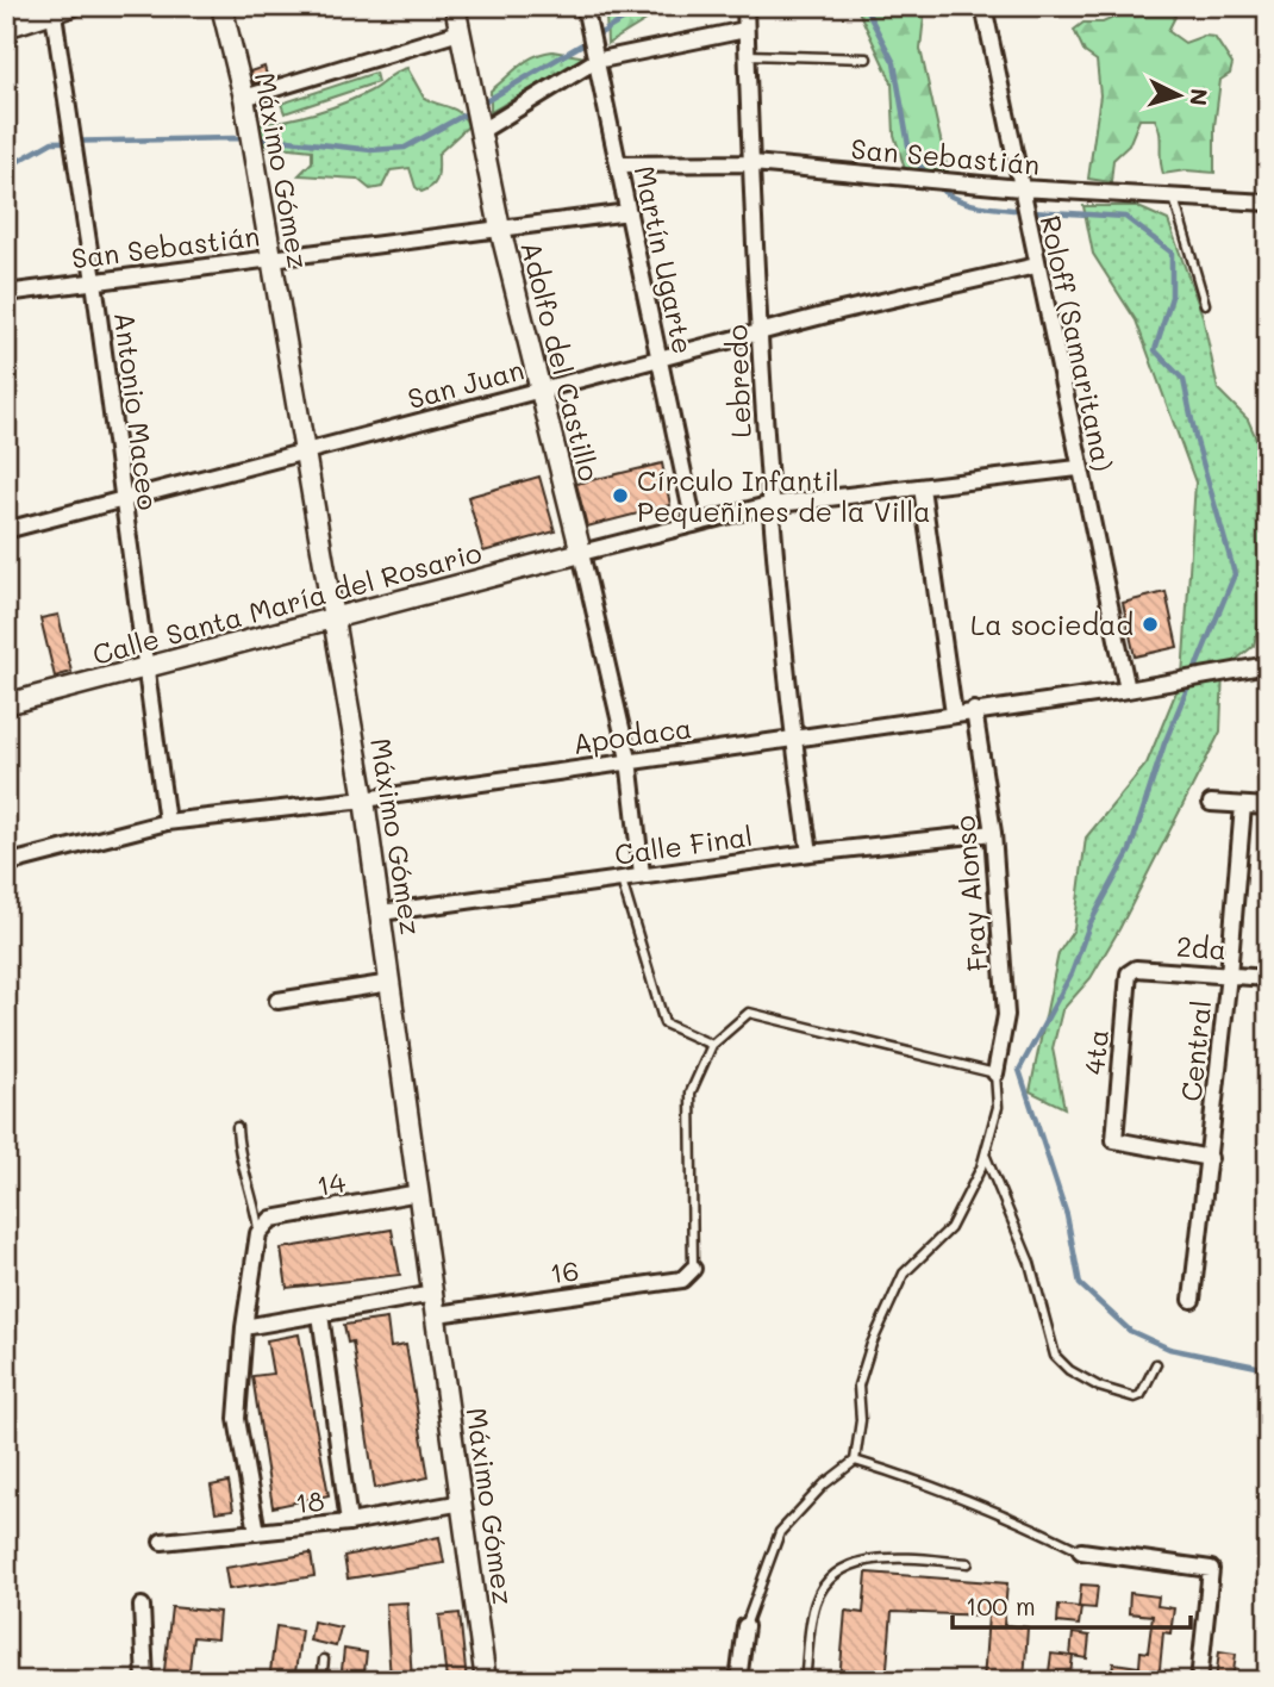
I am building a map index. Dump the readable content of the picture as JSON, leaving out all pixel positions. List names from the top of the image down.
{
  "streets": {
    "street": [
      "San Sebastián",
      "Máximo Gómez",
      "Martín Ugarte",
      "Roloff (Samaritana)",
      "Adolfo del Castillo",
      "Lebredo",
      "San Juan",
      "Antonio Maceo",
      "Calle Santa María del Rosario",
      "Apodaca",
      "Calle Final",
      "Fray Alonso",
      "2da",
      "Central",
      "4ta",
      "14",
      "16",
      "18"
    ]
  },
  "crossings": [
    ["San Sebastián", "Máximo Gómez"],
    ["San Sebastián", "Martín Ugarte"],
    ["San Sebastián", "Roloff (Samaritana)"],
    ["San Sebastián", "Adolfo del Castillo"],
    ["San Sebastián", "Lebredo"],
    ["San Sebastián", "Antonio Maceo"],
    ["Máximo Gómez", "San Juan"],
    ["Máximo Gómez", "Calle Santa María del Rosario"],
    ["Máximo Gómez", "Apodaca"],
    ["Máximo Gómez", "Calle Final"],
    ["Máximo Gómez", "14"],
    ["Máximo Gómez", "16"],
    ["Máximo Gómez", "18"],
    ["Martín Ugarte", "San Juan"],
    ["Roloff (Samaritana)", "San Juan"],
    ["Roloff (Samaritana)", "Apodaca"],
    ["Adolfo del Castillo", "San Juan"],
    ["Adolfo del Castillo", "Calle Santa María del Rosario"],
    ["Adolfo del Castillo", "Apodaca"],
    ["Adolfo del Castillo", "Calle Final"],
    ["Lebredo", "San Juan"],
    ["Lebredo", "Apodaca"],
    ["Lebredo", "Calle Final"],
    ["San Juan", "Antonio Maceo"],
    ["Antonio Maceo", "Calle Santa María del Rosario"],
    ["Antonio Maceo", "Apodaca"],
    ["Apodaca", "Fray Alonso"],
    ["Calle Final", "Fray Alonso"],
    ["2da", "Central"],
    ["2da", "4ta"],
    ["Central", "4ta"]
  ],
  "places": ["Círculo Infantil Pequeñines de la Villa", "La sociedad"],
  "scale_bar": "100 m",
  "north": "right"
}
